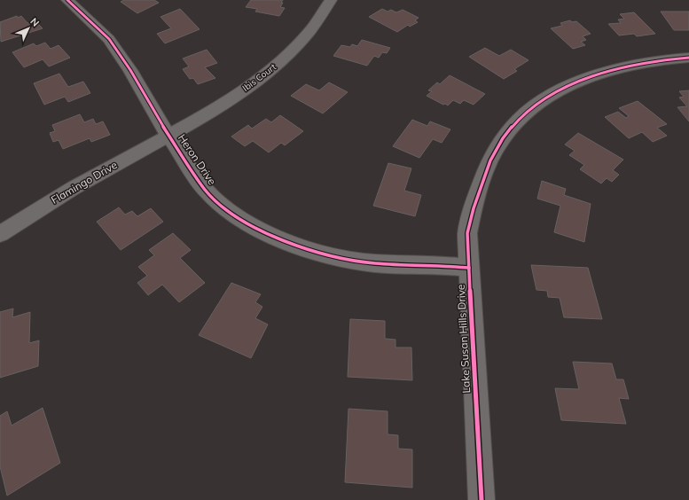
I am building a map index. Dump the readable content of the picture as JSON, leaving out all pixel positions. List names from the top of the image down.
{
  "streets": {
    "street": [
      "Ibis Court",
      "Heron Drive",
      "Flamingo Drive",
      "Lake Susan Hills Drive"
    ]
  },
  "crossings": [
    ["Ibis Court", "Heron Drive"],
    ["Ibis Court", "Flamingo Drive"],
    ["Heron Drive", "Flamingo Drive"],
    ["Heron Drive", "Lake Susan Hills Drive"]
  ],
  "north": "top right"
}
